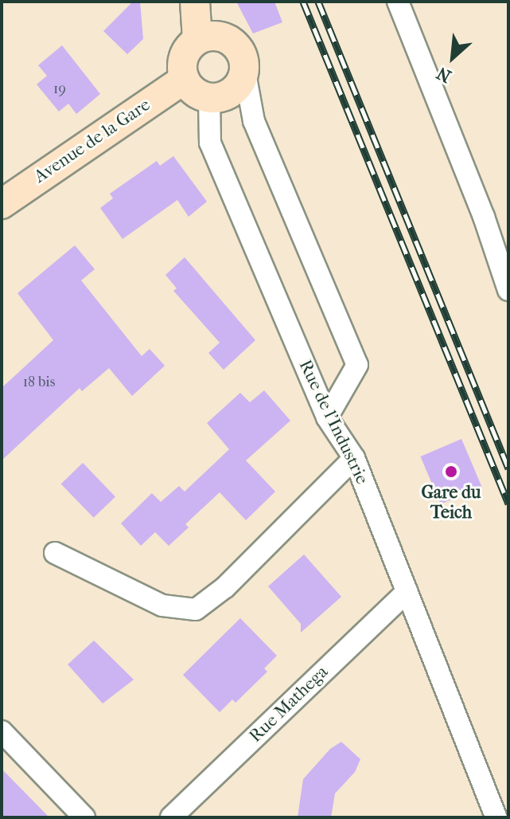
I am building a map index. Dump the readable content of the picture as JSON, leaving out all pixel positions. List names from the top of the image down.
{
  "streets": {
    "main road": ["Avenue de la Gare"],
    "street": ["Rue de l'Industrie", "Rue Mathega"]
  },
  "crossings": [
    ["Avenue de la Gare", "Rue de l'Industrie"],
    ["Rue de l'Industrie", "Rue Mathega"]
  ],
  "places": ["Gare du Teich"],
  "house_numbers": ["19", "18 bis"],
  "north": "bottom left"
}
